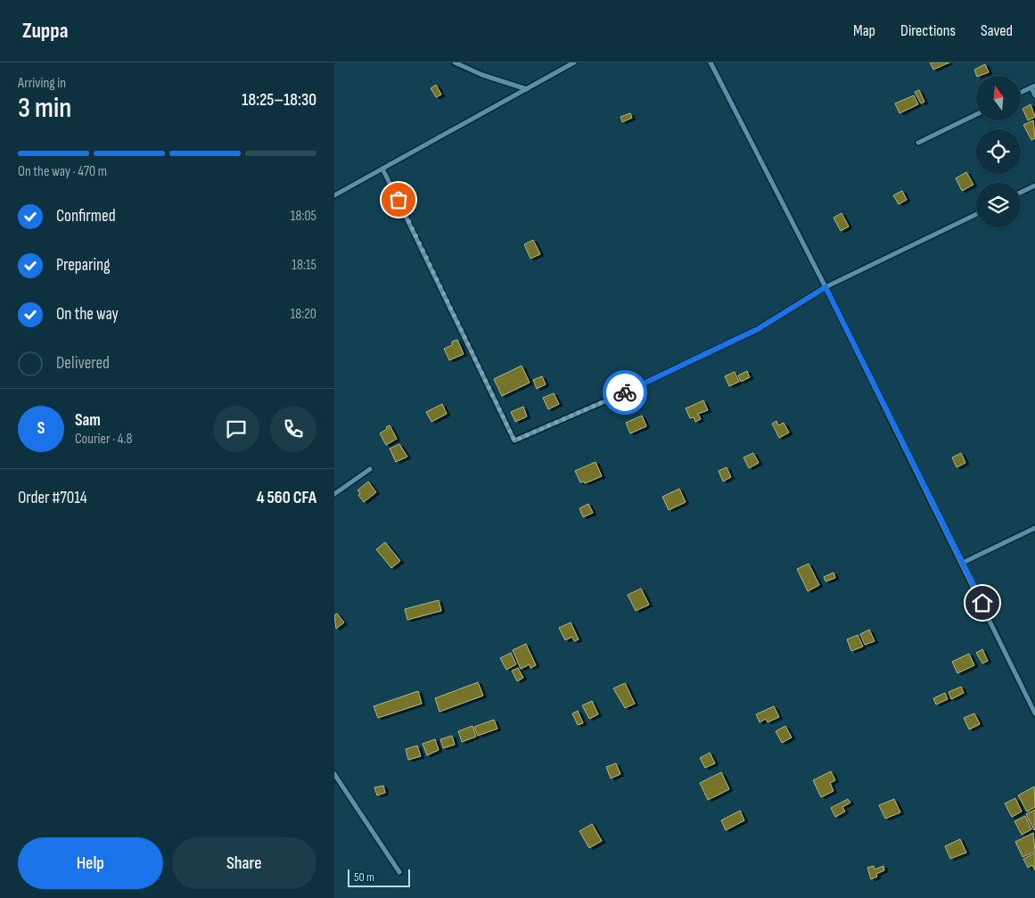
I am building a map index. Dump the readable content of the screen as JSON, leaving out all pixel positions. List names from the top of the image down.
{
  "scale_bar": "50 m",
  "north": "top",
  "page": {
    "header": "Zuppa",
    "nav": ["Map", "Directions", "Saved"],
    "heading": ["3 min", "Arriving in", "18:25–18:30"],
    "panel": [
      "Sam",
      "Courier · 4.8",
      "Order #7014",
      "4 560 CFA"
    ],
    "bar": "On the way · 470 m",
    "list": [
      ["Confirmed", "18:05"],
      ["Preparing", "18:15"],
      ["On the way", "18:20"],
      "Delivered"
    ],
    "round": "S",
    "buttons": ["Help", "Share"],
    "scale": "50 m"
  }
}
